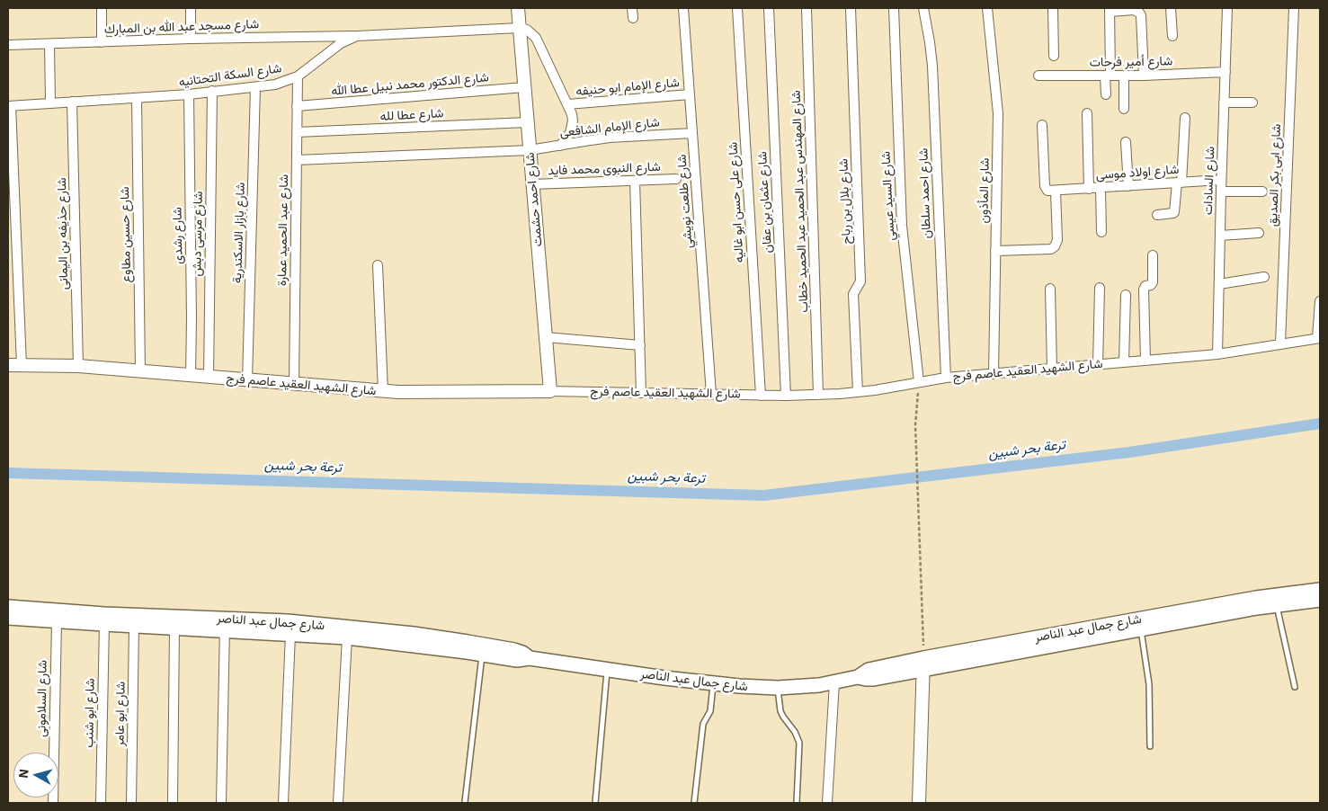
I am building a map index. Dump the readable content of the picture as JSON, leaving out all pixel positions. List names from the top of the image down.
{
  "streets": {
    "main road": ["شارع جمال عبد الناصر"],
    "street": [
      "شارع مسجد عبد الله بن المبارك",
      "شارع أمير فرحات",
      "شارع السكة التحتانيه",
      "شارع الدكتور محمد نبيل عطا الله",
      "شارع الإمام ابو حنيفه",
      "شارع عطا لله",
      "شارع الإمام الشافعى",
      "شارع النبوى محمد فايد",
      "شارع اولاد موسى",
      "شارع ابى بكر الصديق",
      "شارع السادات",
      "شارع المأذون",
      "شارع احمد سلطان",
      "شارع السيد عيسي",
      "شارع احمد حشمت",
      "شارع طلعت نويشي",
      "شارع المهندس عبد الحميد عبد الحميد خطاب",
      "شارع بلال بن رباح",
      "شارع على حسن ابو غاليه",
      "شارع عثمان بن عفان",
      "شارع عبد الحميد عمارة",
      "شارع بازار الاسكندرية",
      "شارع حذيفه بن اليمانى",
      "شارع مرسى دبش",
      "شارع حسين مطاوع",
      "شارع رشدى",
      "شارع الشهيد العقيد عاصم فرج",
      "شارع السلامونى",
      "شارع ابو شنب",
      "شارع ابو عامر"
    ]
  },
  "crossings": [
    ["شارع مسجد عبد الله بن المبارك", "شارع السكة التحتانيه"],
    ["شارع أمير فرحات", "شارع السادات"],
    ["شارع السكة التحتانيه", "شارع احمد حشمت"],
    ["شارع السكة التحتانيه", "شارع عبد الحميد عمارة"],
    ["شارع السكة التحتانيه", "شارع بازار الاسكندرية"],
    ["شارع السكة التحتانيه", "شارع حذيفه بن اليمانى"],
    ["شارع السكة التحتانيه", "شارع مرسى دبش"],
    ["شارع السكة التحتانيه", "شارع حسين مطاوع"],
    ["شارع السكة التحتانيه", "شارع رشدى"],
    ["شارع الدكتور محمد نبيل عطا الله", "شارع احمد حشمت"],
    ["شارع الدكتور محمد نبيل عطا الله", "شارع عبد الحميد عمارة"],
    ["شارع الإمام ابو حنيفه", "شارع طلعت نويشي"],
    ["شارع عطا لله", "شارع احمد حشمت"],
    ["شارع عطا لله", "شارع عبد الحميد عمارة"],
    ["شارع الإمام الشافعى", "شارع احمد حشمت"],
    ["شارع الإمام الشافعى", "شارع طلعت نويشي"],
    ["شارع الإمام الشافعى", "شارع عبد الحميد عمارة"],
    ["شارع النبوى محمد فايد", "شارع احمد حشمت"],
    ["شارع اولاد موسى", "شارع السادات"],
    ["شارع ابى بكر الصديق", "شارع الشهيد العقيد عاصم فرج"],
    ["شارع السادات", "شارع الشهيد العقيد عاصم فرج"],
    ["شارع المأذون", "شارع الشهيد العقيد عاصم فرج"],
    ["شارع احمد سلطان", "شارع الشهيد العقيد عاصم فرج"],
    ["شارع السيد عيسي", "شارع الشهيد العقيد عاصم فرج"],
    ["شارع احمد حشمت", "شارع الشهيد العقيد عاصم فرج"],
    ["شارع طلعت نويشي", "شارع الشهيد العقيد عاصم فرج"],
    ["شارع المهندس عبد الحميد عبد الحميد خطاب", "شارع الشهيد العقيد عاصم فرج"],
    ["شارع بلال بن رباح", "شارع الشهيد العقيد عاصم فرج"],
    ["شارع على حسن ابو غاليه", "شارع الشهيد العقيد عاصم فرج"],
    ["شارع عثمان بن عفان", "شارع الشهيد العقيد عاصم فرج"],
    ["شارع عبد الحميد عمارة", "شارع الشهيد العقيد عاصم فرج"],
    ["شارع بازار الاسكندرية", "شارع الشهيد العقيد عاصم فرج"],
    ["شارع حذيفه بن اليمانى", "شارع الشهيد العقيد عاصم فرج"],
    ["شارع مرسى دبش", "شارع الشهيد العقيد عاصم فرج"],
    ["شارع حسين مطاوع", "شارع الشهيد العقيد عاصم فرج"],
    ["شارع رشدى", "شارع الشهيد العقيد عاصم فرج"],
    ["شارع جمال عبد الناصر", "شارع السلامونى"],
    ["شارع جمال عبد الناصر", "شارع ابو شنب"],
    ["شارع جمال عبد الناصر", "شارع ابو عامر"]
  ],
  "water": ["ترعة بحر شبين"],
  "north": "left"
}
